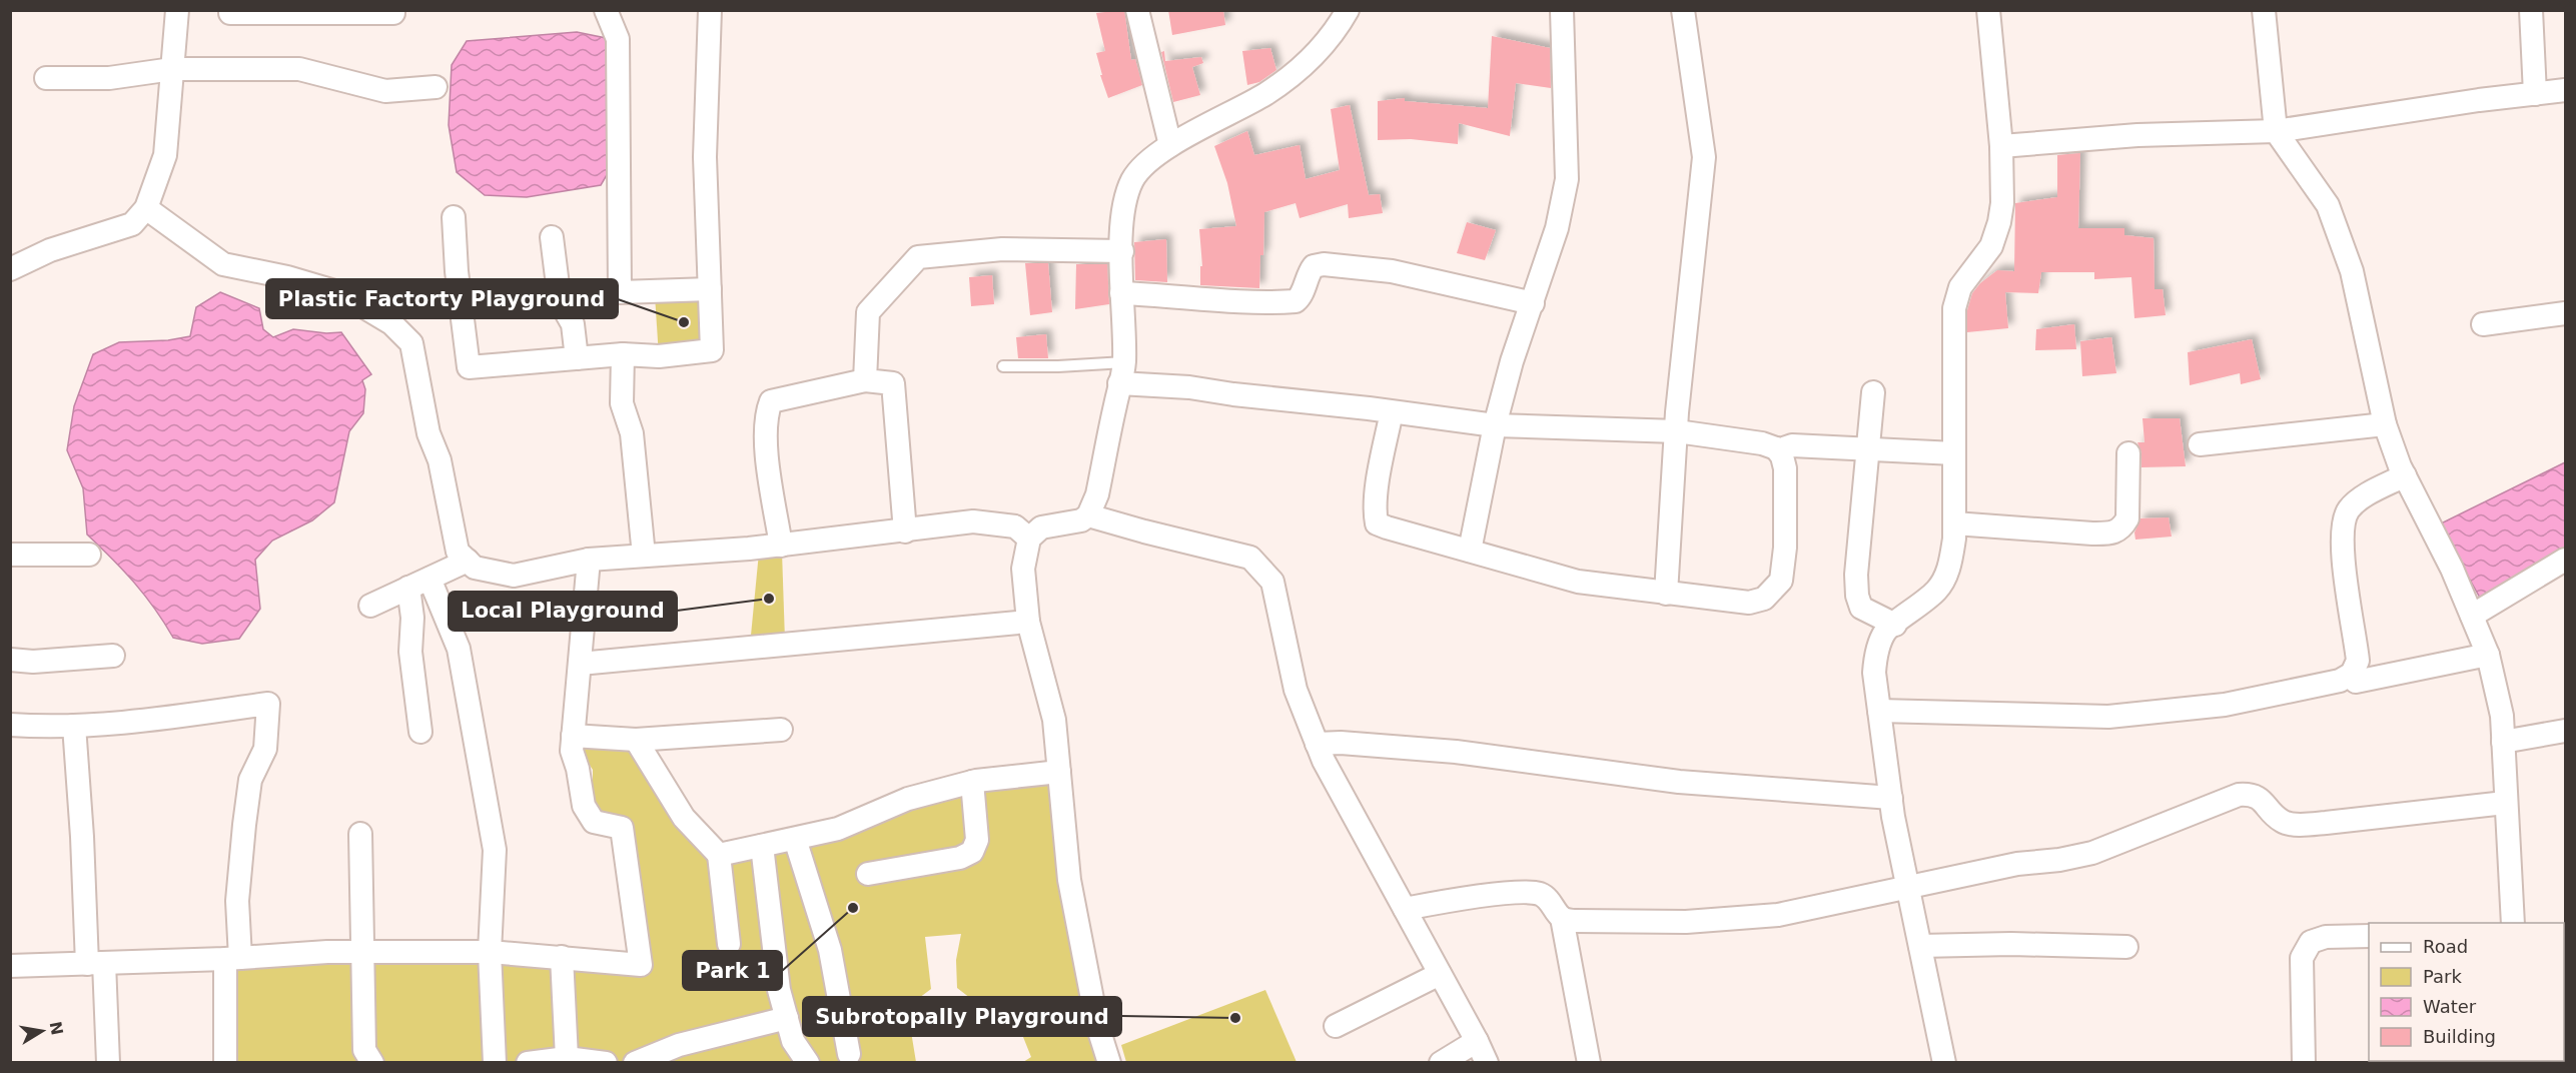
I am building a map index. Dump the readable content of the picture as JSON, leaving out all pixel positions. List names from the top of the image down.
{
  "places": [
    "Plastic Factorty Playground",
    "Local Playground",
    "Park 1",
    "Subrotopally Playground"
  ],
  "legend": [
    "Road",
    "Park",
    "Water",
    "Building"
  ],
  "north": "right"
}
